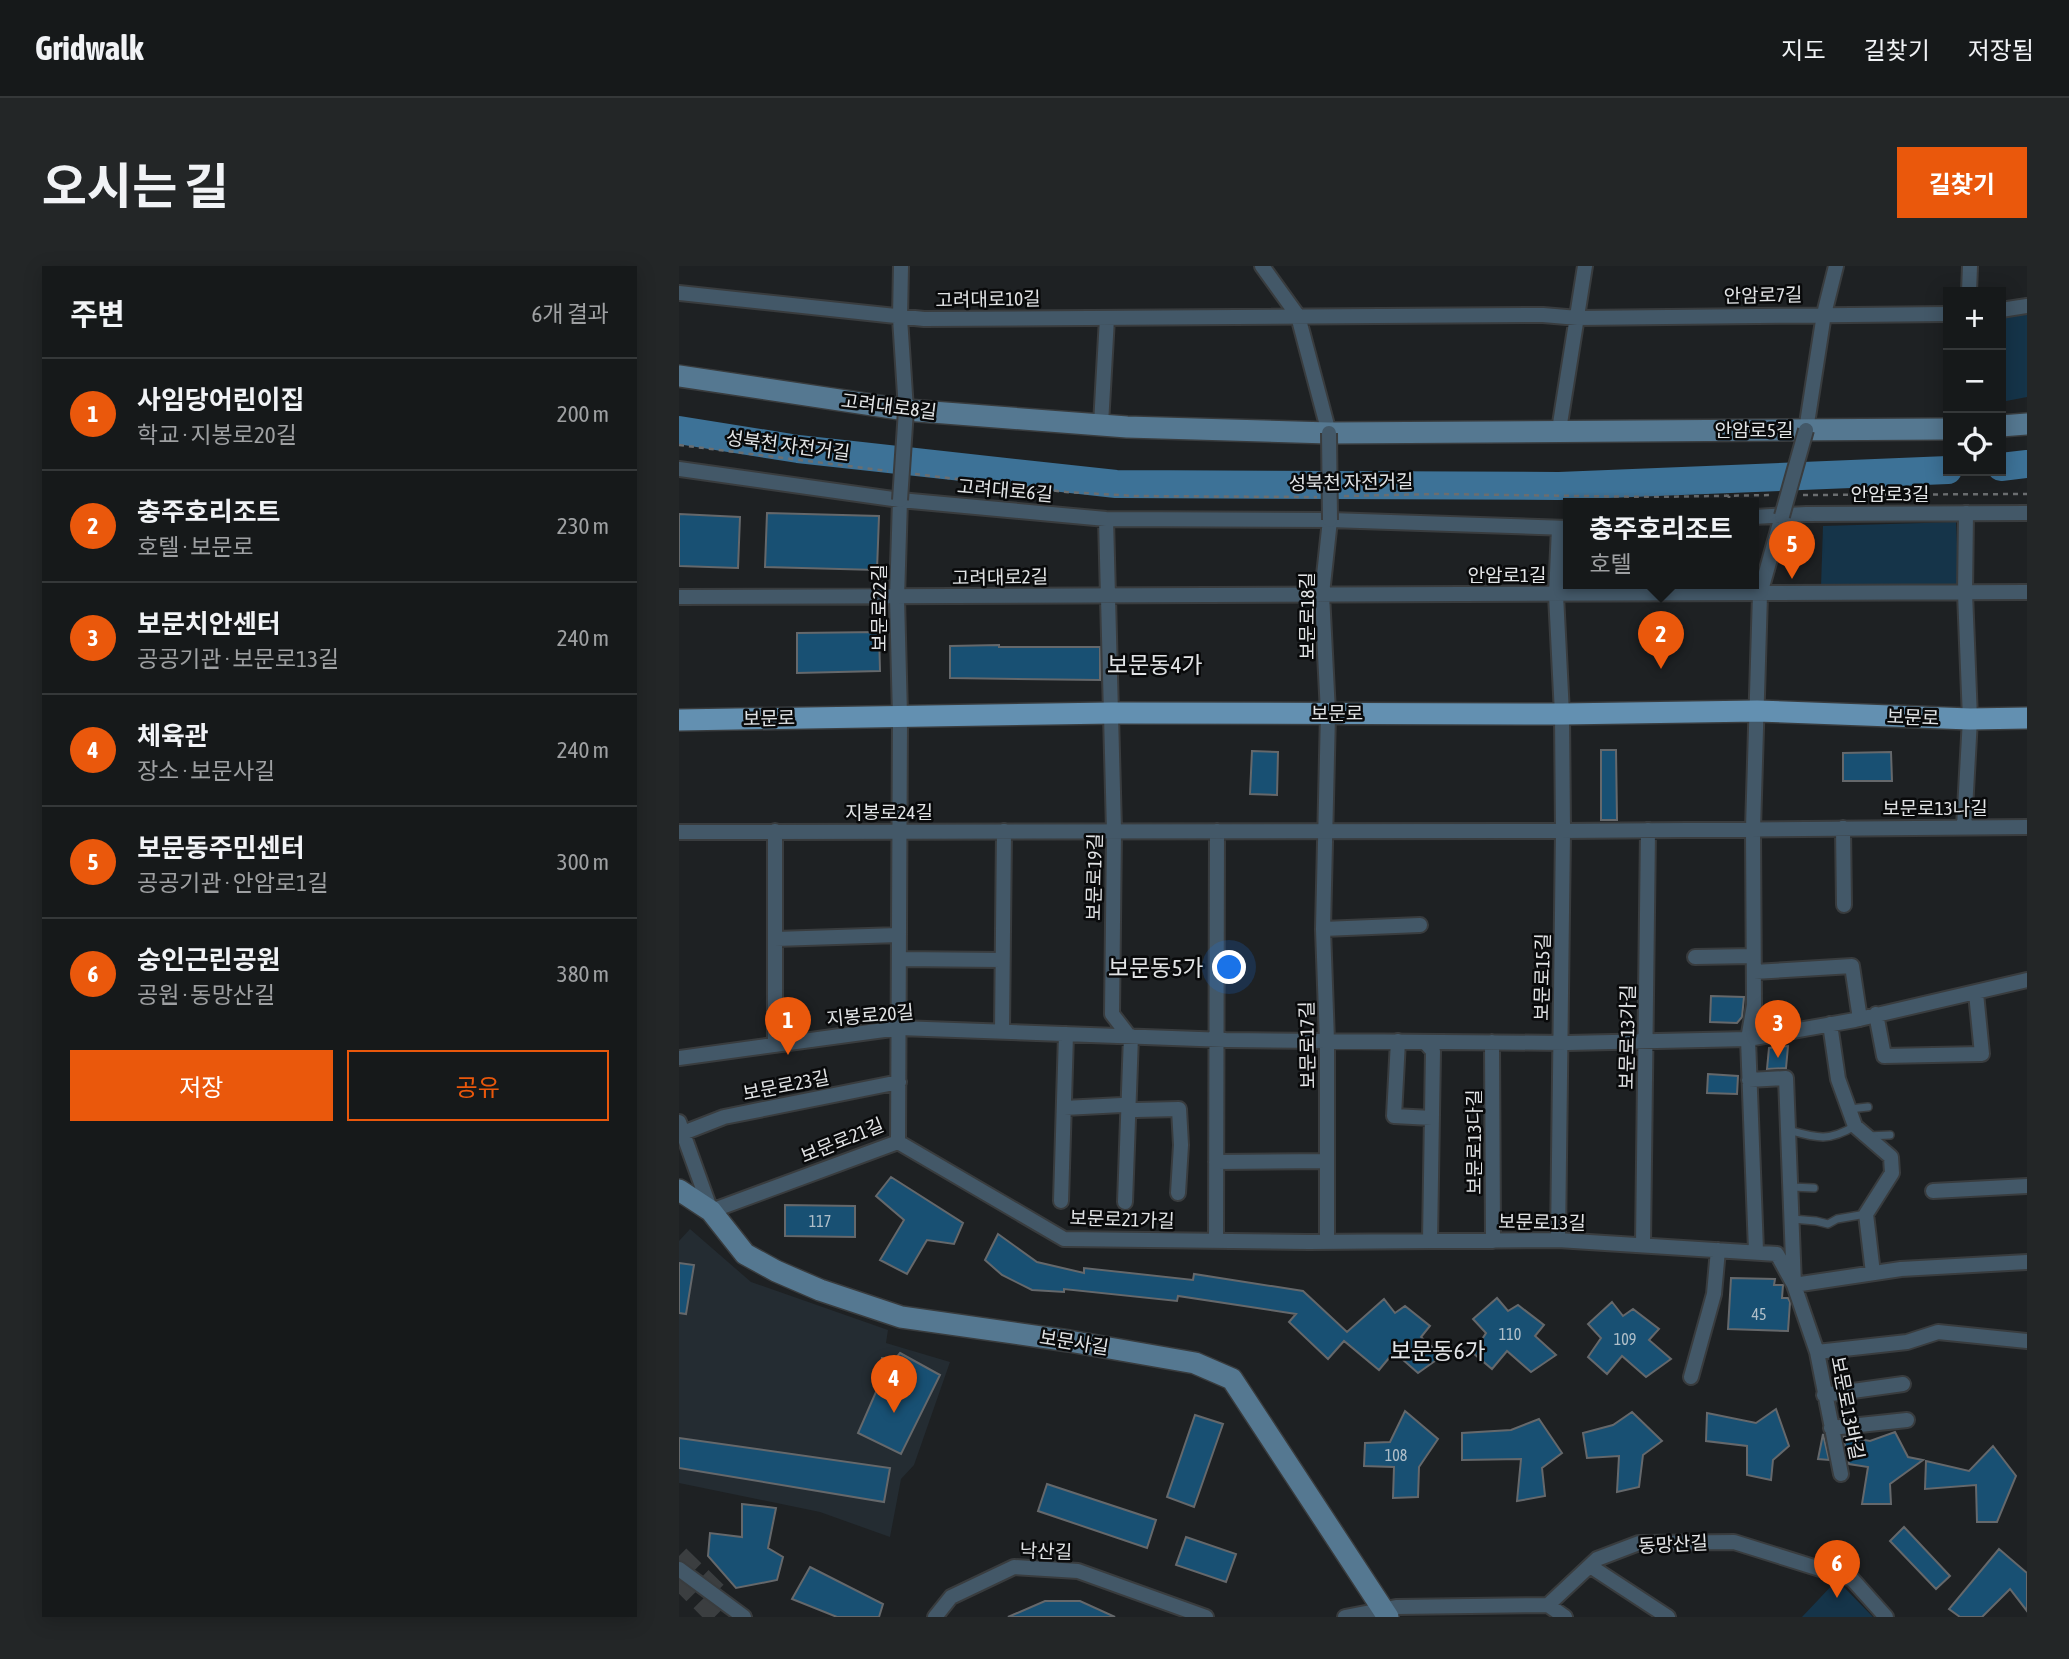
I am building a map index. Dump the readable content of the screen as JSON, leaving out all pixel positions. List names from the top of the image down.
{
  "streets": {
    "main road": [
      "고려대로8길",
      "안암로5길",
      "보문로",
      "보문사길"
    ],
    "street": [
      "안암로7길",
      "고려대로10길",
      "고려대로6길",
      "안암로3길",
      "안암로1길",
      "고려대로2길",
      "보문로22길",
      "보문로18길",
      "보문로13나길",
      "지봉로24길",
      "보문로19길",
      "보문로15길",
      "지봉로20길",
      "보문로13가길",
      "보문로17길",
      "보문로23길",
      "보문로21길",
      "보문로13다길",
      "보문로21가길",
      "보문로13길",
      "보문로13바길",
      "동망산길",
      "낙산길"
    ],
    "path": ["성북천 자전거길"]
  },
  "crossings": [
    ["안암로7길", "고려대로10길"],
    ["고려대로8길", "안암로5길"],
    ["고려대로8길", "보문로22길"],
    ["고려대로8길", "보문로18길"],
    ["안암로5길", "보문로18길"],
    ["고려대로6길", "보문로22길"],
    ["고려대로6길", "보문로18길"],
    ["안암로1길", "고려대로2길"],
    ["안암로1길", "보문로18길"],
    ["고려대로2길", "보문로22길"],
    ["고려대로2길", "보문로18길"],
    ["보문로22길", "보문로"],
    ["보문로22길", "보문로21길"],
    ["보문로18길", "보문로"],
    ["보문로18길", "보문로17길"],
    ["보문로", "보문로19길"],
    ["보문로", "보문로15길"],
    ["보문로", "보문로17길"],
    ["보문로", "보문로21길"],
    ["지봉로24길", "보문로19길"],
    ["지봉로24길", "보문로17길"],
    ["지봉로24길", "보문로21길"],
    ["보문로19길", "지봉로20길"],
    ["보문로15길", "보문로13길"],
    ["지봉로20길", "보문로17길"],
    ["지봉로20길", "보문로21길"],
    ["보문로13가길", "보문로13길"],
    ["보문로17길", "보문로21가길"],
    ["보문로17길", "보문로13길"],
    ["보문로23길", "보문로21길"],
    ["보문로23길", "보문사길"],
    ["보문로21길", "보문로21가길"],
    ["보문로21길", "보문사길"],
    ["보문로13다길", "보문로13길"],
    ["보문로21가길", "보문로13길"],
    ["보문로13길", "보문로13바길"]
  ],
  "districts": ["보문동4가", "보문동5가", "보문동6가"],
  "house_numbers": [
    "117",
    "45",
    "110",
    "109",
    "108"
  ],
  "page": {
    "header": "Gridwalk",
    "nav": ["지도", "길찾기", "저장됨"],
    "title": "오시는 길",
    "buttons": [
      "길찾기",
      ["저장", "공유"]
    ],
    "heading": ["주변", "6개 결과"],
    "map_buttons": ["+", "−"],
    "list": [
      {
        "mark": "1",
        "name": "사임당어린이집",
        "note": "학교 · 지봉로20길",
        "value": "200 m"
      },
      {
        "mark": "2",
        "name": "충주호리조트",
        "note": "호텔 · 보문로",
        "value": "230 m"
      },
      {
        "mark": "3",
        "name": "보문치안센터",
        "note": "공공기관 · 보문로13길",
        "value": "240 m"
      },
      {
        "mark": "4",
        "name": "체육관",
        "note": "장소 · 보문사길",
        "value": "240 m"
      },
      {
        "mark": "5",
        "name": "보문동주민센터",
        "note": "공공기관 · 안암로1길",
        "value": "300 m"
      },
      {
        "mark": "6",
        "name": "숭인근린공원",
        "note": "공원 · 동망산길",
        "value": "380 m"
      }
    ],
    "popup": ["충주호리조트", "호텔"],
    "pins": [
      "5",
      "2",
      "1",
      "3",
      "4",
      "6"
    ]
  }
}
